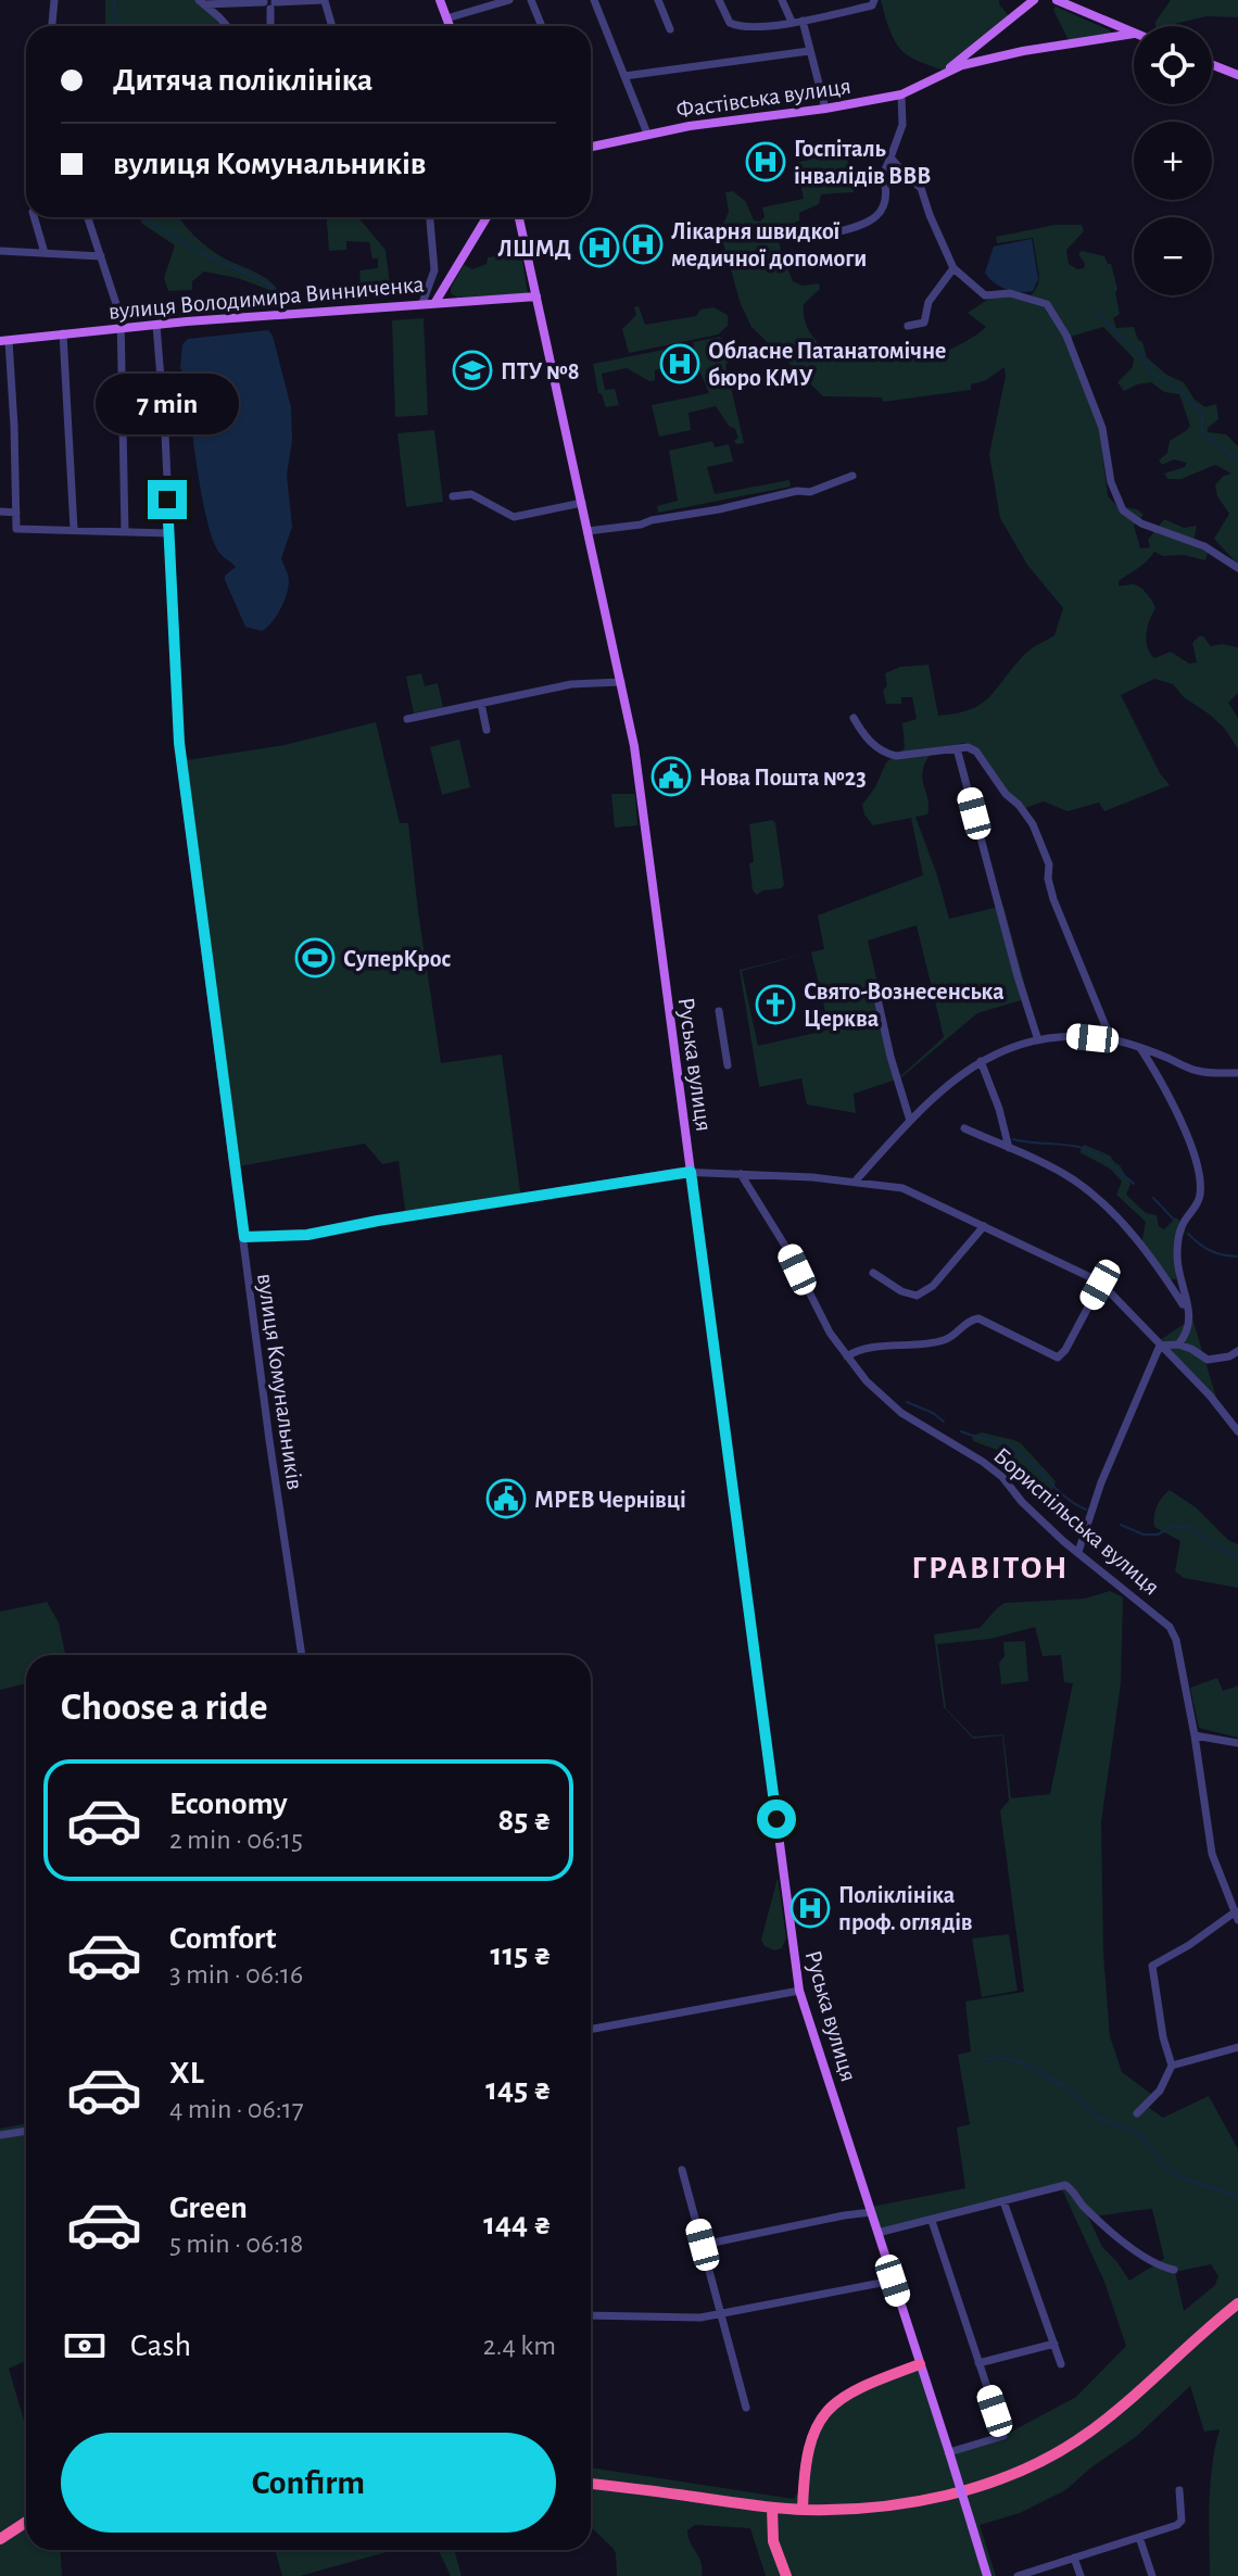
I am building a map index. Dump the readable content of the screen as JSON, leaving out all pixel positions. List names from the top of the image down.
{
  "streets": {
    "main road": ["Фастівська вулиця", "вулиця Володимира Винниченка", "Руська вулиця"],
    "street": ["вулиця Комунальників", "Бориспільська вулиця"]
  },
  "crossings": [
    ["вулиця Володимира Винниченка", "Руська вулиця"],
    ["вулиця Володимира Винниченка", "вулиця Комунальників"]
  ],
  "districts": ["ГРАВІТОН"],
  "places": {
    "hospital": [
      "Госпіталь інвалідів ВВВ",
      "Лікарня швидкої медичної допомоги",
      "ЛШМД",
      "Обласне Патанатомічне бюро КМУ",
      "Поліклініка проф. оглядів"
    ],
    "school or university": ["ПТУ №8"],
    "public building": ["Нова Пошта №23", "МРЕВ Чернівці"],
    "sports": ["СуперКрос"],
    "church": ["Свято-Вознесенська Церква"]
  },
  "page": {
    "map_buttons": ["+", "−"],
    "banner": ["Дитяча поліклініка", "вулиця Комунальників"],
    "bubble": "7 min",
    "heading": "Choose a ride",
    "list": [
      {
        "name": "Economy",
        "note": "2 min · 06:15",
        "value": "85 ₴"
      },
      {
        "name": "Comfort",
        "note": "3 min · 06:16",
        "value": "115 ₴"
      },
      {
        "name": "XL",
        "note": "4 min · 06:17",
        "value": "145 ₴"
      },
      {
        "name": "Green",
        "note": "5 min · 06:18",
        "value": "144 ₴"
      }
    ],
    "pay": ["Cash", "2.4 km"],
    "buttons": "Confirm"
  }
}
